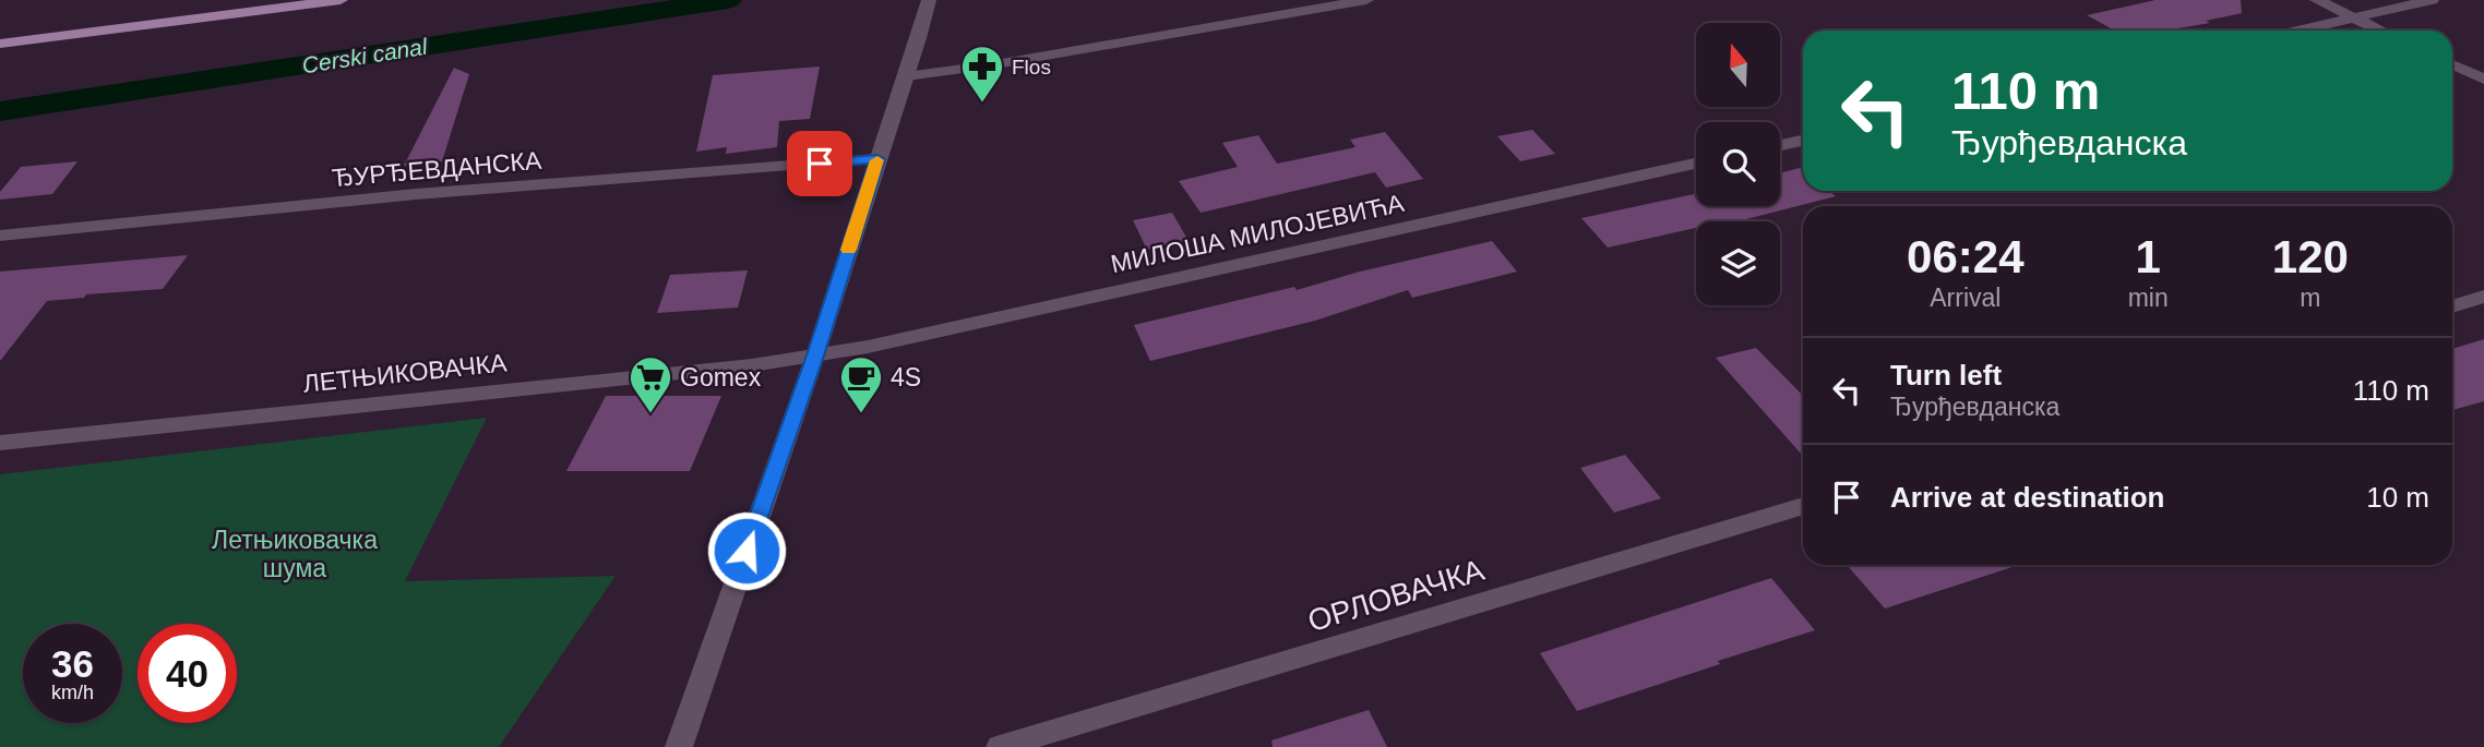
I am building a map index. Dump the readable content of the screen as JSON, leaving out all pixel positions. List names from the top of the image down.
{
  "streets": {
    "street": [
      "ЂУРЂЕВДАНСКА",
      "МИЛОША МИЛОЈЕВИЋА",
      "ЛЕТЊИКОВАЧКА",
      "ОРЛОВАЧКА"
    ]
  },
  "crossings": [
    ["МИЛОША МИЛОЈЕВИЋА", "ЛЕТЊИКОВАЧКА"]
  ],
  "water": ["Cerski canal"],
  "parks": ["Летњиковачка шума"],
  "places": {
    "pharmacy": ["Flos"],
    "supermarket": ["Gomex"],
    "cafe": ["4S"]
  },
  "north": "top",
  "page": {
    "turn": ["110 m", "Ђурђевданска"],
    "eta": [
      "06:24",
      "Arrival",
      "1",
      "min",
      "120",
      "m"
    ],
    "list": [
      {
        "name": "Turn left",
        "note": "Ђурђевданска",
        "value": "110 m"
      },
      {
        "name": "Arrive at destination",
        "value": "10 m"
      }
    ],
    "speed": "36 km/h",
    "limit": "40"
  }
}
